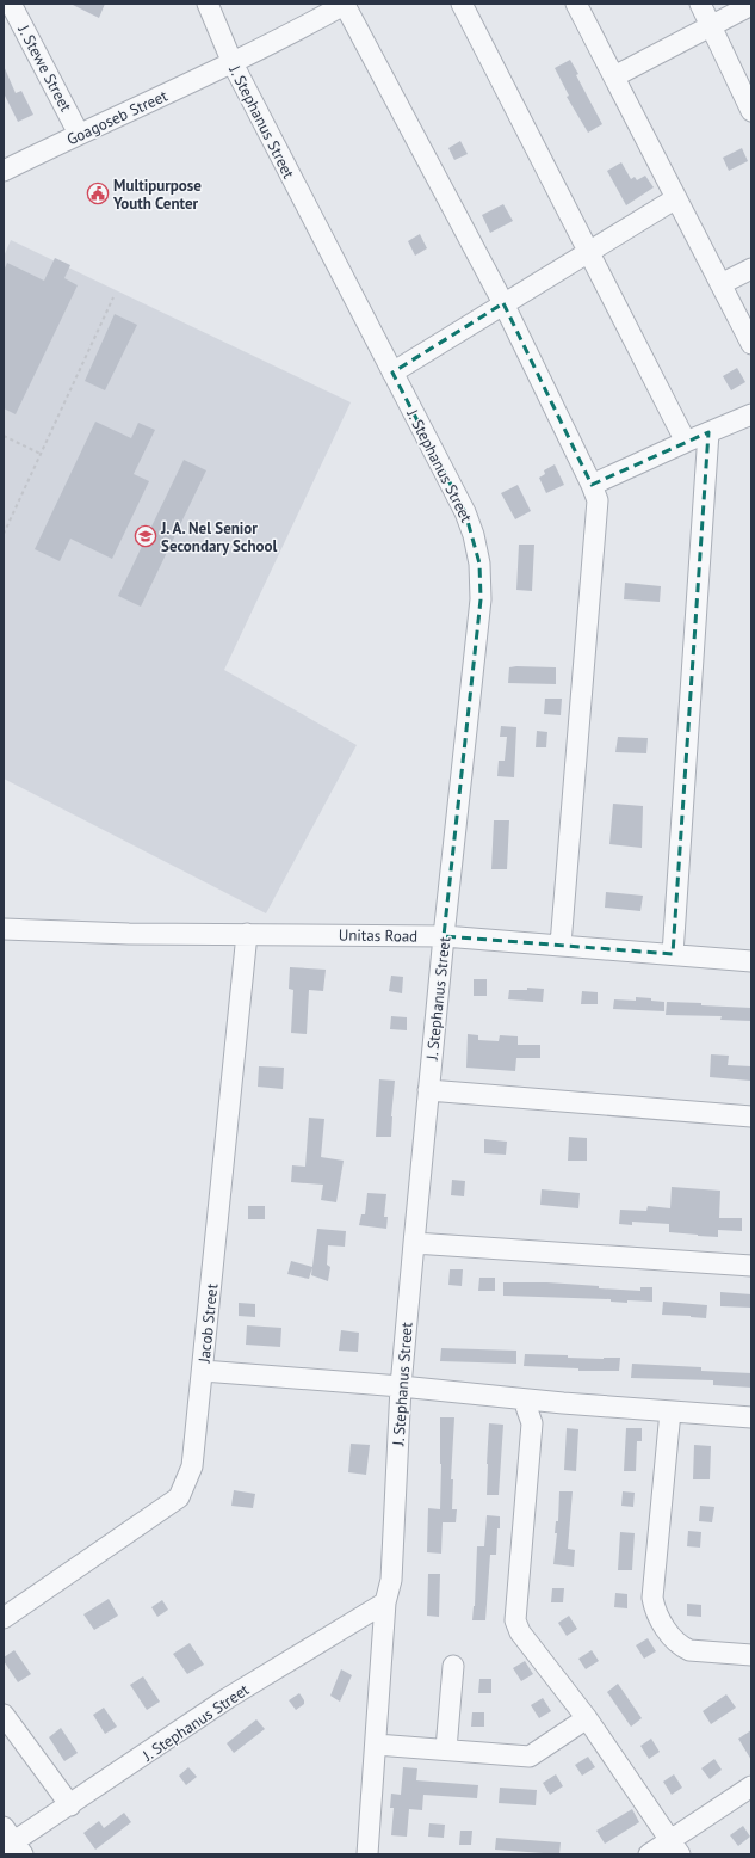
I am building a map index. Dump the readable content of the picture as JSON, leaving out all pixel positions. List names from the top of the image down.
{
  "streets": {
    "street": [
      "J. Stewe Street",
      "Goagoseb Street",
      "J. Stephanus Street",
      "Unitas Road",
      "Jacob Street"
    ]
  },
  "crossings": [
    ["J. Stewe Street", "Goagoseb Street"],
    ["Goagoseb Street", "J. Stephanus Street"],
    ["J. Stephanus Street", "Unitas Road"],
    ["Unitas Road", "Jacob Street"]
  ],
  "places": {
    "public building": ["Multipurpose Youth Center"],
    "school or university": ["J. A. Nel Senior Secondary School"]
  }
}
